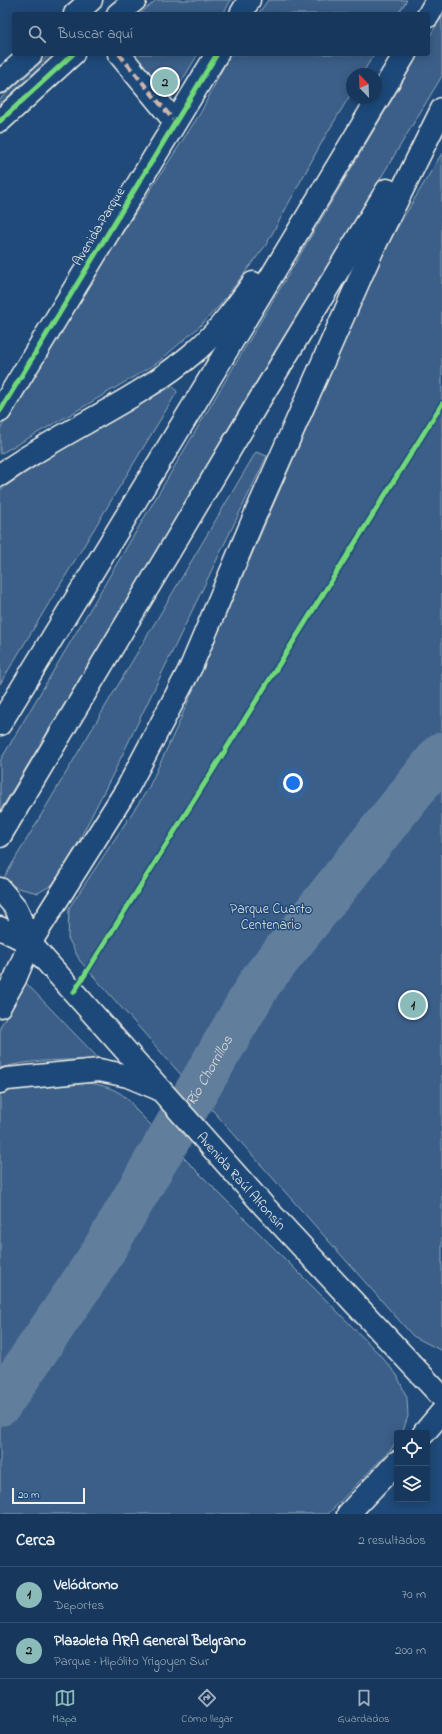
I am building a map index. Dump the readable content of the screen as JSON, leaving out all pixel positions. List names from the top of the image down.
{
  "streets": {
    "main road": ["Avenida Parque", "Avenida Raúl Alfonsín"]
  },
  "water": ["Río Chorrillos"],
  "parks": ["Parque Cuarto Centenario"],
  "scale_bar": "20 m",
  "north": "top left",
  "page": {
    "search": "Buscar aquí",
    "pins": ["2", "1"],
    "scale": "20 m",
    "heading": ["Cerca", "2 resultados"],
    "list": [
      {
        "mark": "1",
        "name": "Velódromo",
        "note": "Deportes",
        "value": "70 m"
      },
      {
        "mark": "2",
        "name": "Plazoleta ARA General Belgrano",
        "note": "Parque · Hipólito Yrigoyen Sur",
        "value": "200 m"
      }
    ],
    "nav": ["Mapa", "Cómo llegar", "Guardados"]
  }
}
